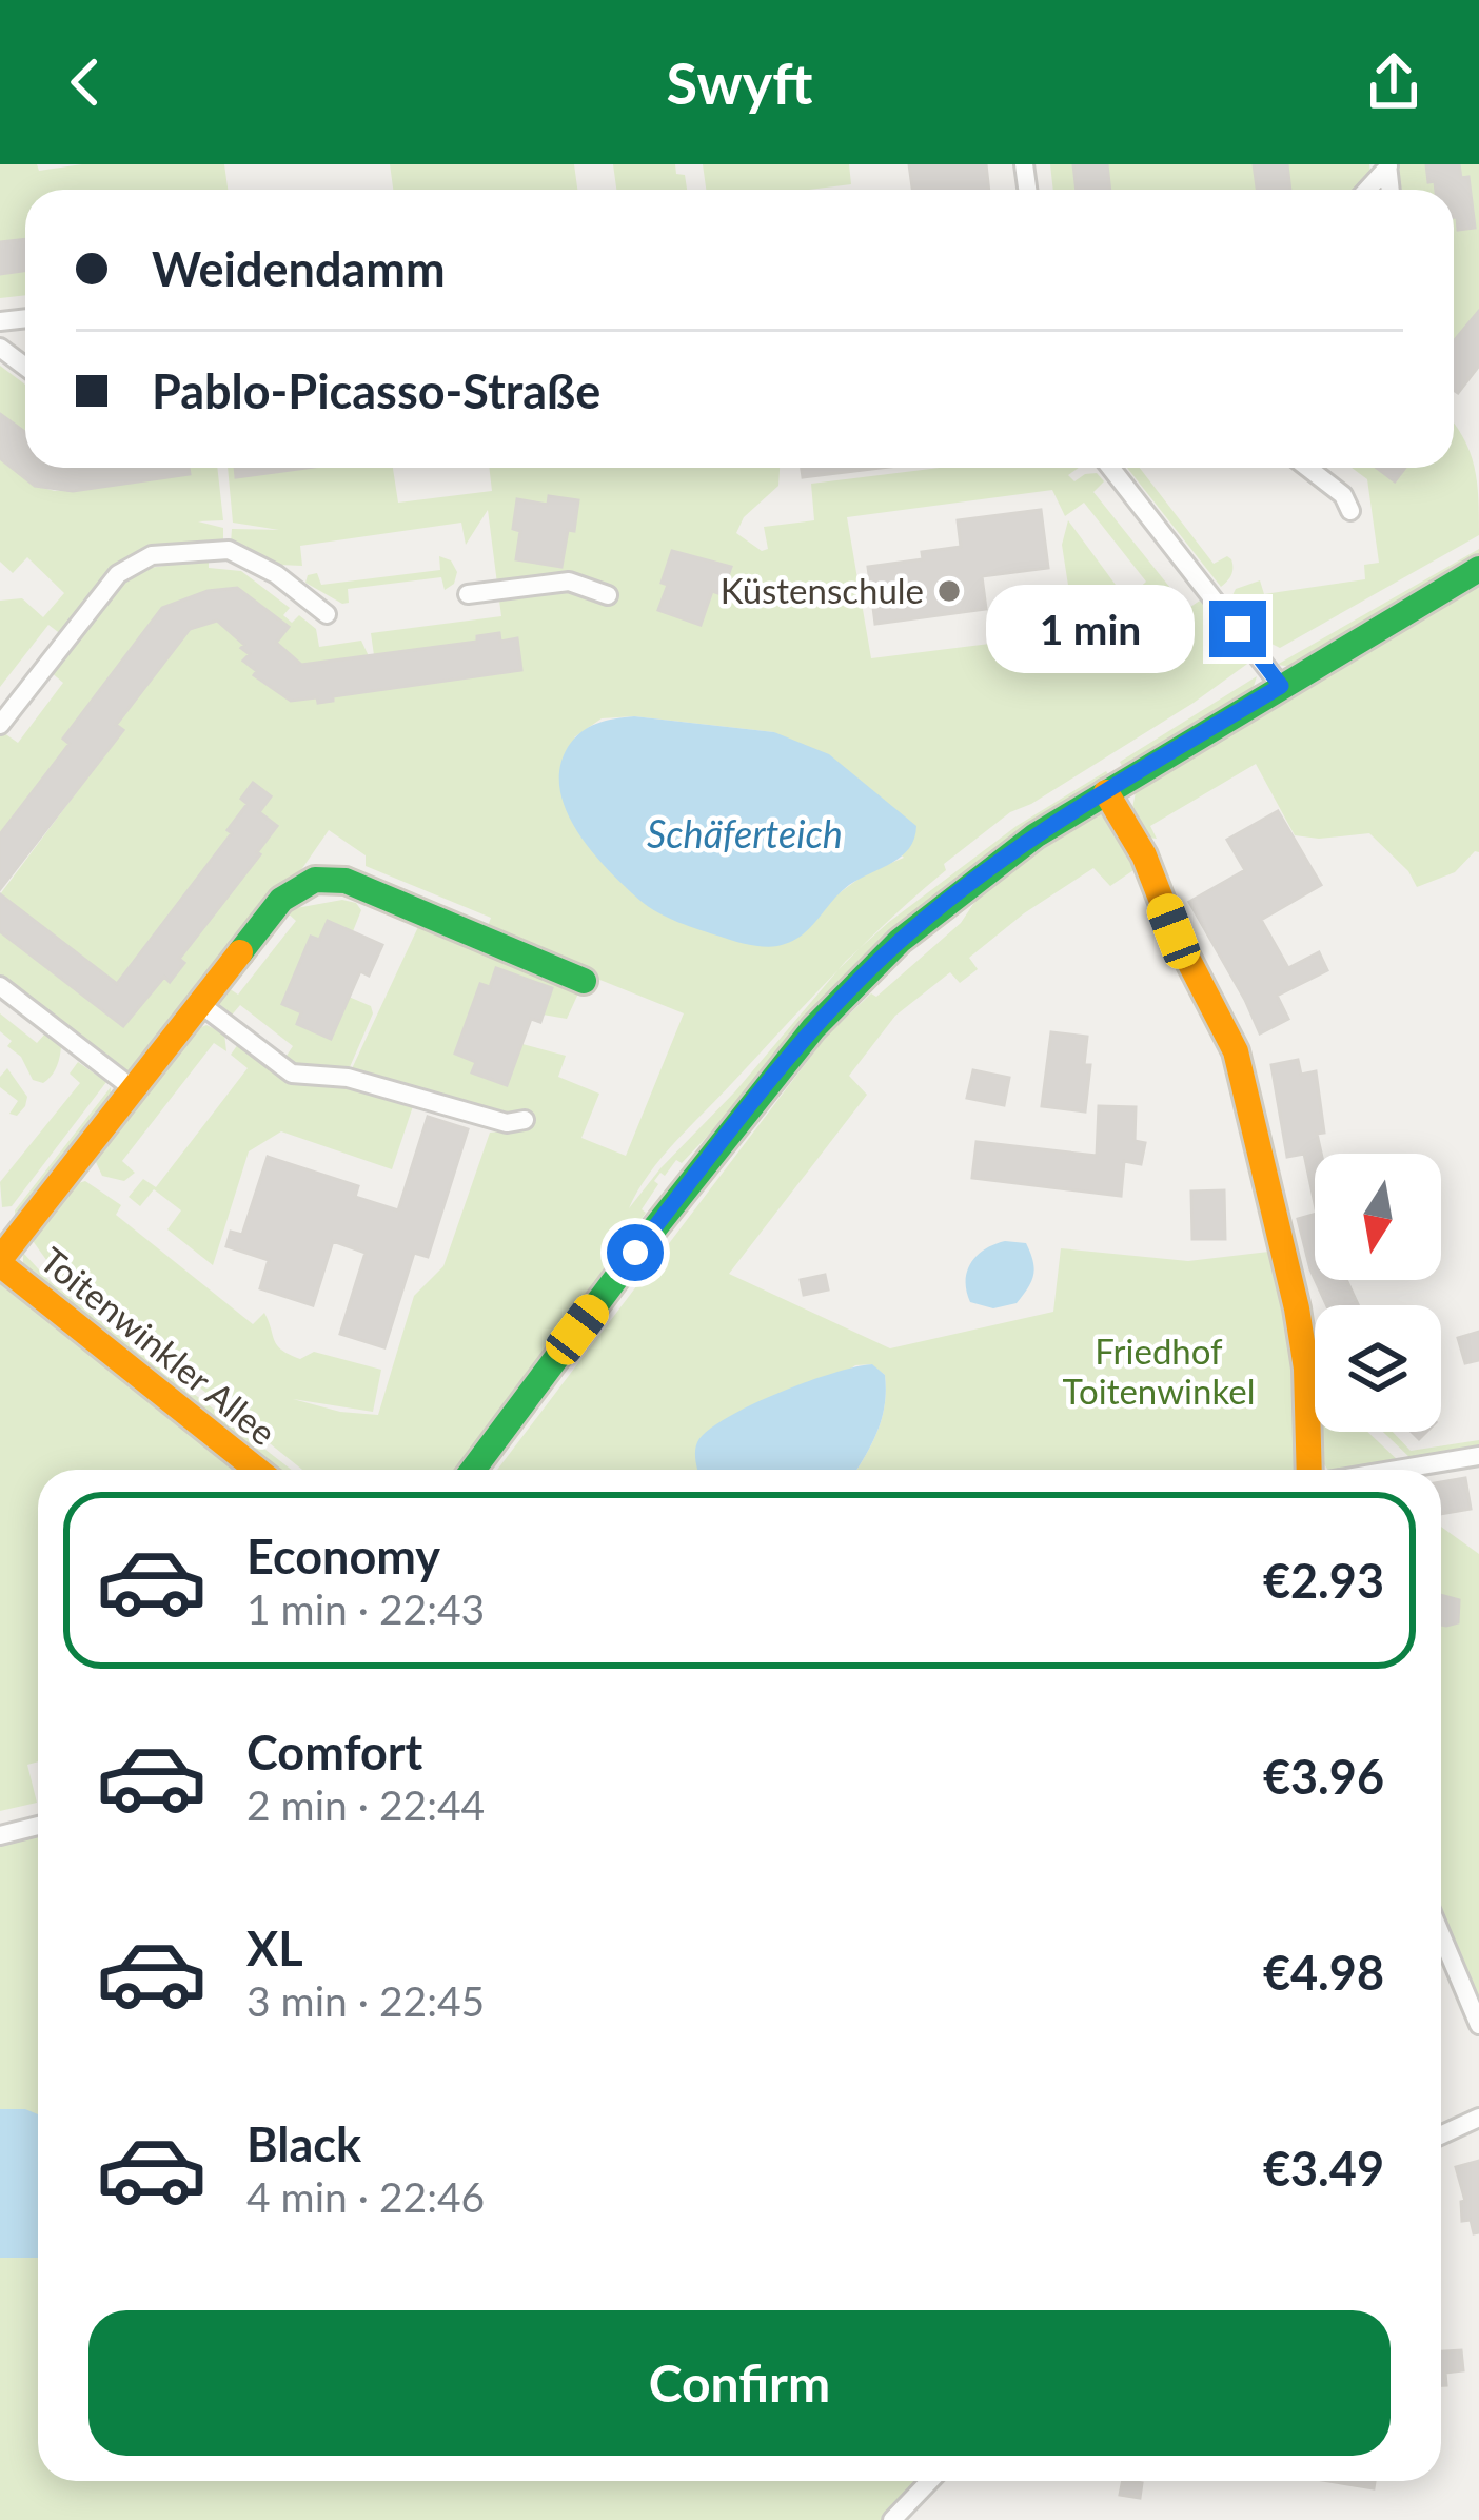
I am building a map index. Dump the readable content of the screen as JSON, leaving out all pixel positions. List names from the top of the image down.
{
  "streets": {
    "street": ["Toitenwinkler Allee"]
  },
  "water": ["Schäferteich"],
  "parks": ["Friedhof Toitenwinkel"],
  "places": ["Küstenschule"],
  "north": "bottom",
  "page": {
    "header": "Swyft",
    "banner": ["Weidendamm", "Pablo-Picasso-Straße"],
    "bubble": "1 min",
    "list": [
      {
        "name": "Economy",
        "note": "1 min · 22:43",
        "value": "€2.93"
      },
      {
        "name": "Comfort",
        "note": "2 min · 22:44",
        "value": "€3.96"
      },
      {
        "name": "XL",
        "note": "3 min · 22:45",
        "value": "€4.98"
      },
      {
        "name": "Black",
        "note": "4 min · 22:46",
        "value": "€3.49"
      }
    ],
    "buttons": "Confirm"
  }
}
